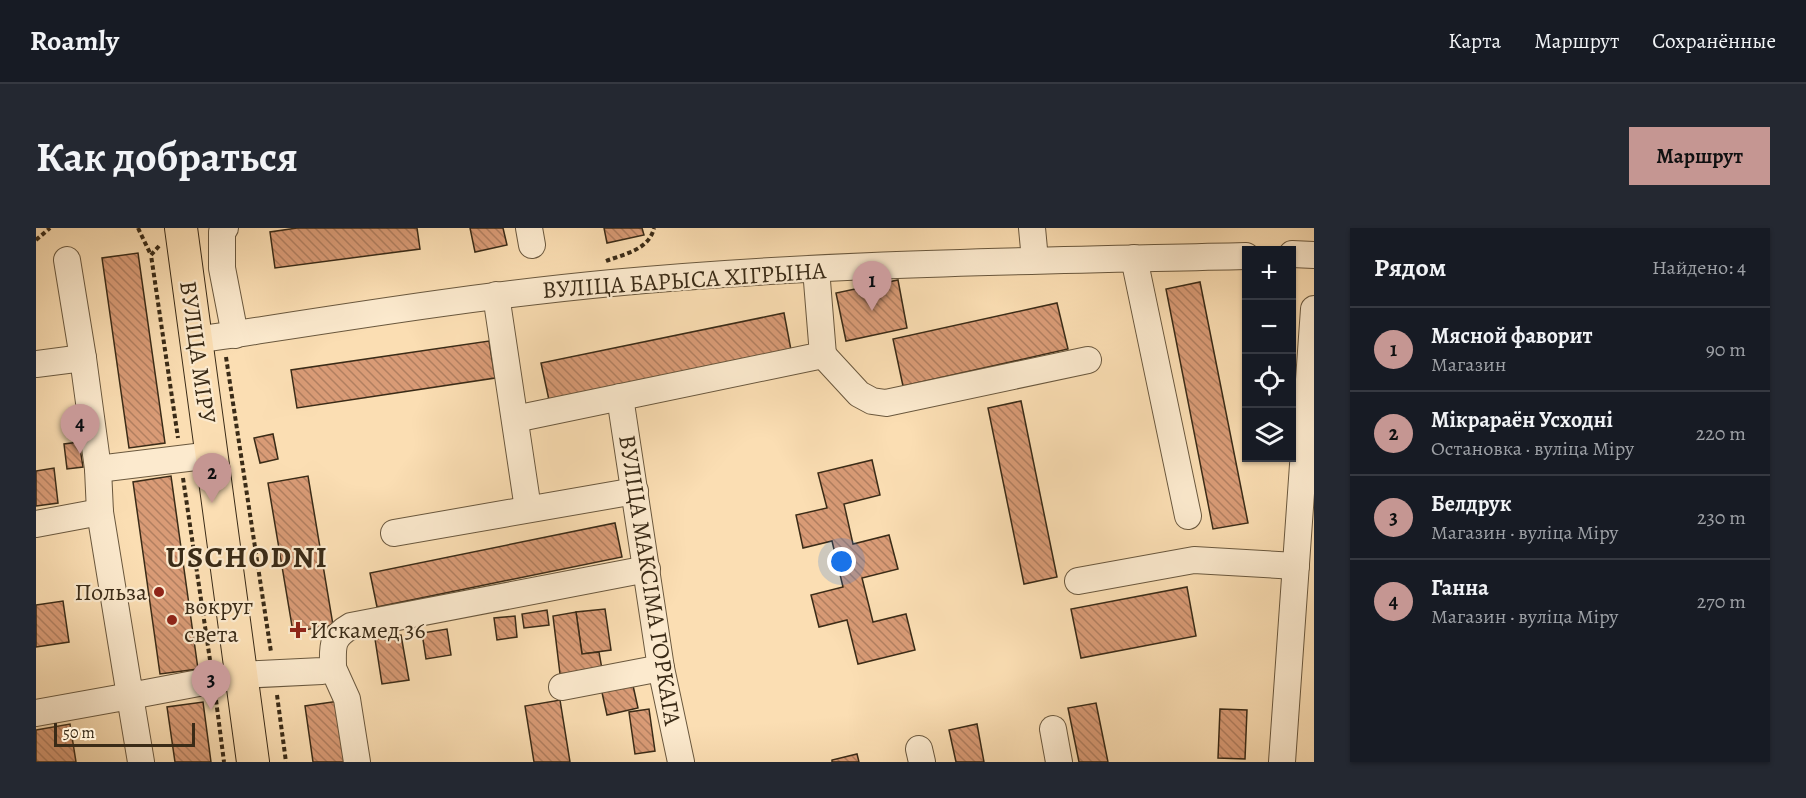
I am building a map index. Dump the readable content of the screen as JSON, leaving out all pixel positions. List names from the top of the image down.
{
  "streets": {
    "main road": ["ВУЛІЦА МІРУ"],
    "street": ["ВУЛІЦА БАРЫСА ХІГРЫНА", "ВУЛІЦА МАКСІМА ГОРКАГА"]
  },
  "crossings": [
    ["ВУЛІЦА БАРЫСА ХІГРЫНА", "ВУЛІЦА МІРУ"]
  ],
  "districts": ["USCHODNI"],
  "places": {
    "other": ["Польза", "вокруг света"],
    "health": ["Искамед 36"]
  },
  "scale_bar": "50 m",
  "page": {
    "header": "Roamly",
    "nav": ["Карта", "Маршрут", "Сохранённые"],
    "buttons": "Маршрут",
    "title": "Как добраться",
    "heading": ["Рядом", "Найдено: 4"],
    "map_buttons": ["+", "−"],
    "pins": [
      "1",
      "4",
      "2",
      "3"
    ],
    "list": [
      {
        "mark": "1",
        "name": "Мясной фаворит",
        "note": "Магазин",
        "value": "90 m"
      },
      {
        "mark": "2",
        "name": "Мікрараён Усходні",
        "note": "Остановка · вуліца Міру",
        "value": "220 m"
      },
      {
        "mark": "3",
        "name": "Белдрук",
        "note": "Магазин · вуліца Міру",
        "value": "230 m"
      },
      {
        "mark": "4",
        "name": "Ганна",
        "note": "Магазин · вуліца Міру",
        "value": "270 m"
      }
    ],
    "scale": "50 m"
  }
}
